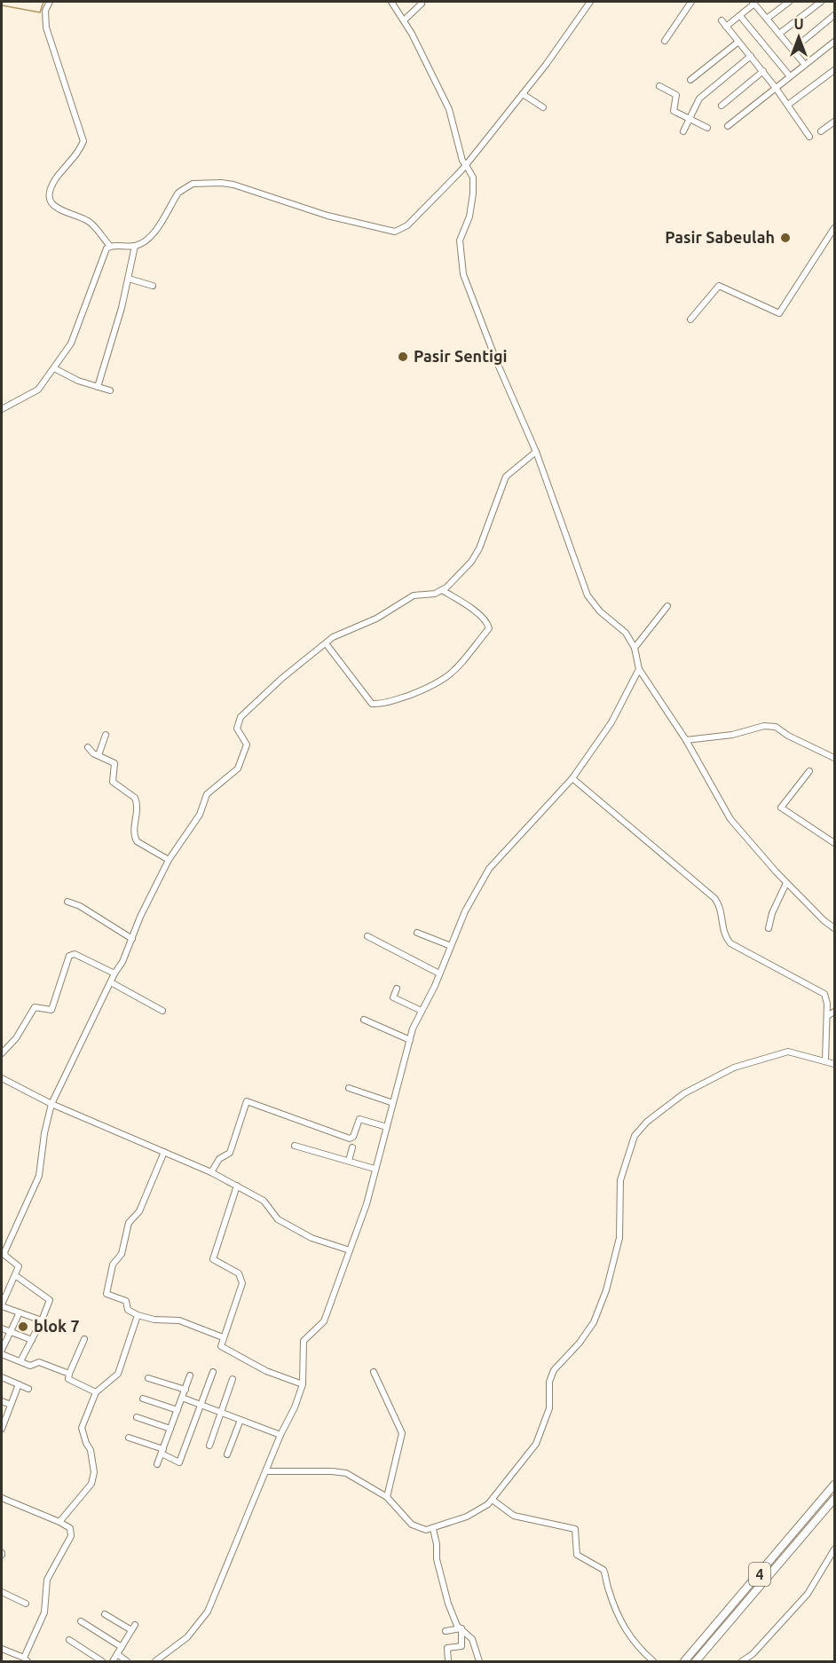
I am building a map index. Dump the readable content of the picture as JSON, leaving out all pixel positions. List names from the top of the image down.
{
  "streets": {
    "highway": ["4"]
  },
  "places": ["Pasir Sabeulah", "Pasir Sentigi", "blok 7"],
  "north": "top"
}
